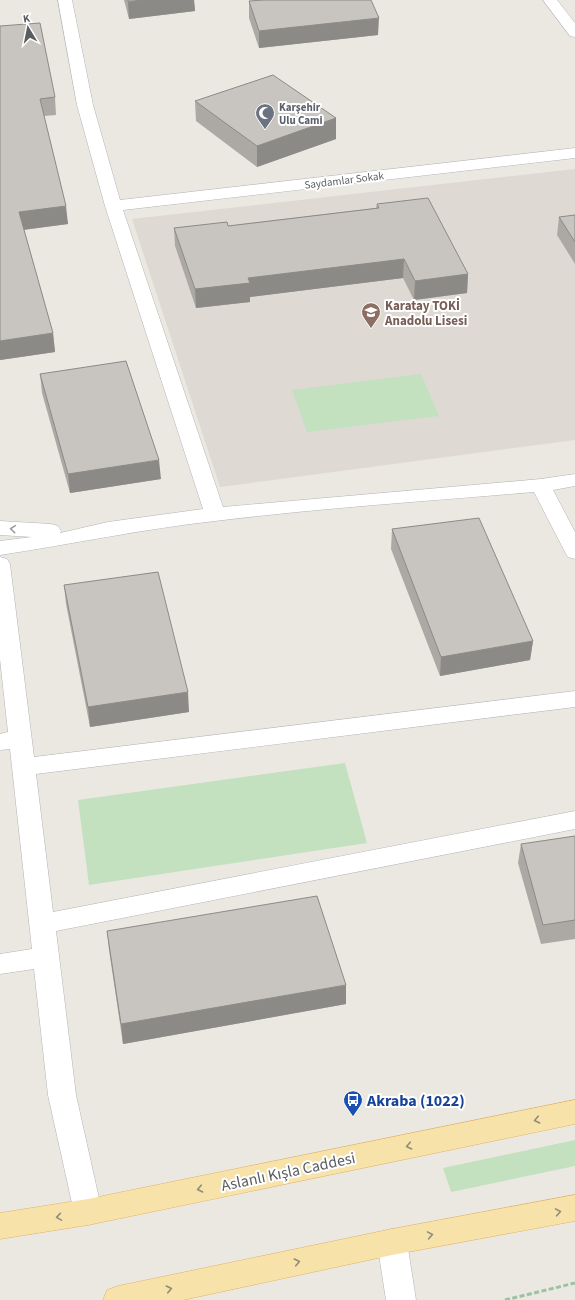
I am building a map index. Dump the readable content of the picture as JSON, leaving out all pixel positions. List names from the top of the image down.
{
  "streets": {
    "main road": ["Aslanlı Kışla Caddesi"],
    "street": ["Saydamlar Sokak"]
  },
  "places": {
    "mosque": ["Karşehir Ulu Cami"],
    "school or university": ["Karatay TOKİ Anadolu Lisesi"],
    "bus stop": ["Akraba (1022)"]
  },
  "north": "top"
}
